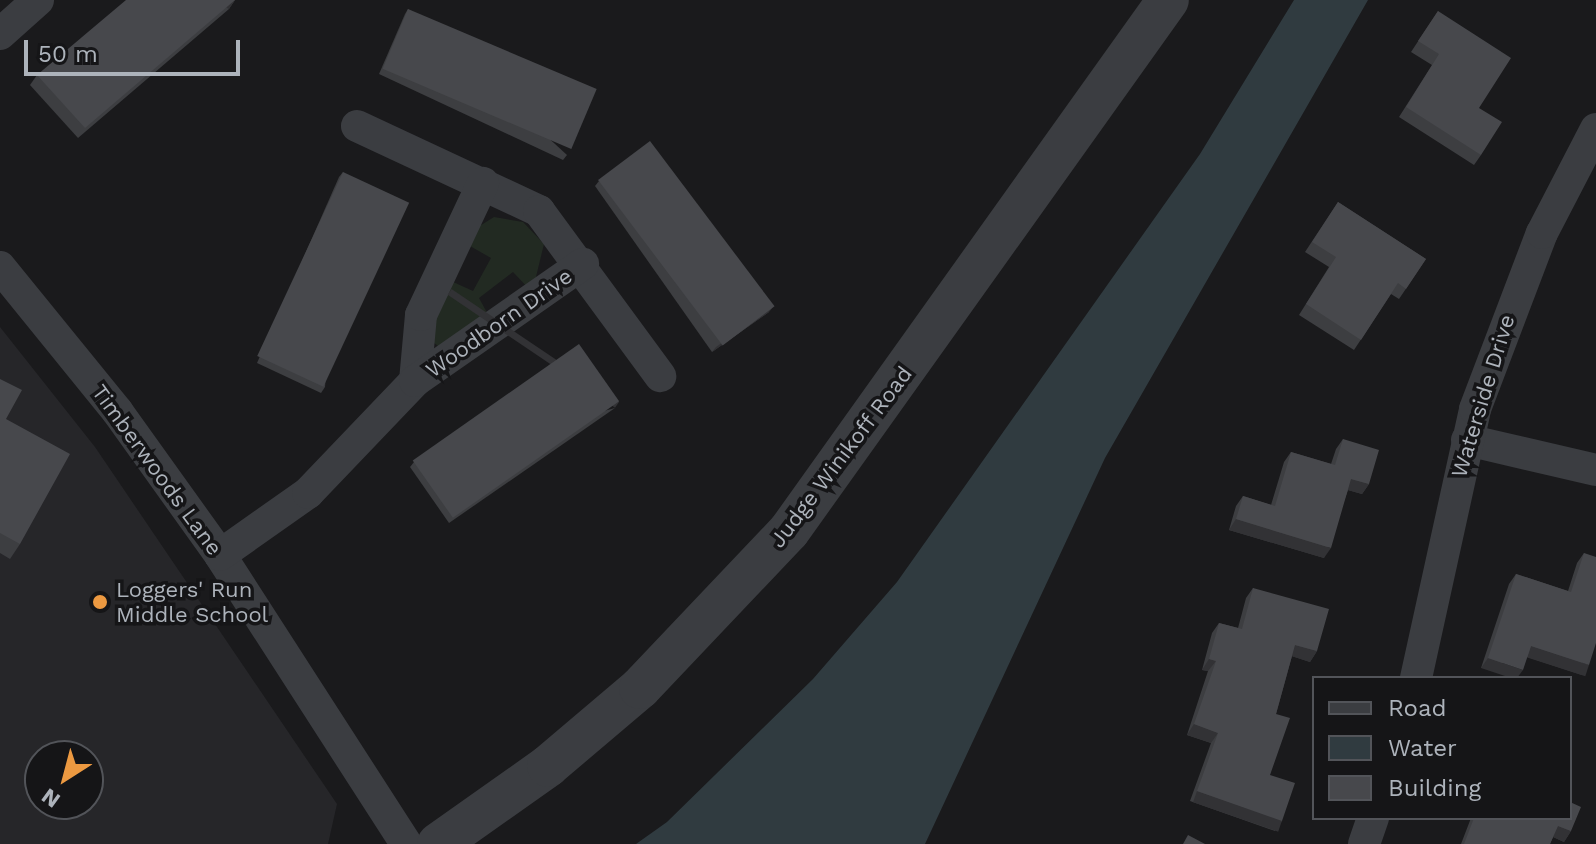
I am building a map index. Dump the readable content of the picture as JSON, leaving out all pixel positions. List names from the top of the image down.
{
  "streets": {
    "street": [
      "Woodborn Drive",
      "Waterside Drive",
      "Judge Winikoff Road",
      "Timberwoods Lane"
    ]
  },
  "crossings": [
    ["Woodborn Drive", "Timberwoods Lane"]
  ],
  "places": ["Loggers' Run Middle School"],
  "legend": ["Road", "Water", "Building"],
  "scale_bar": "50 m",
  "north": "bottom left"
}
